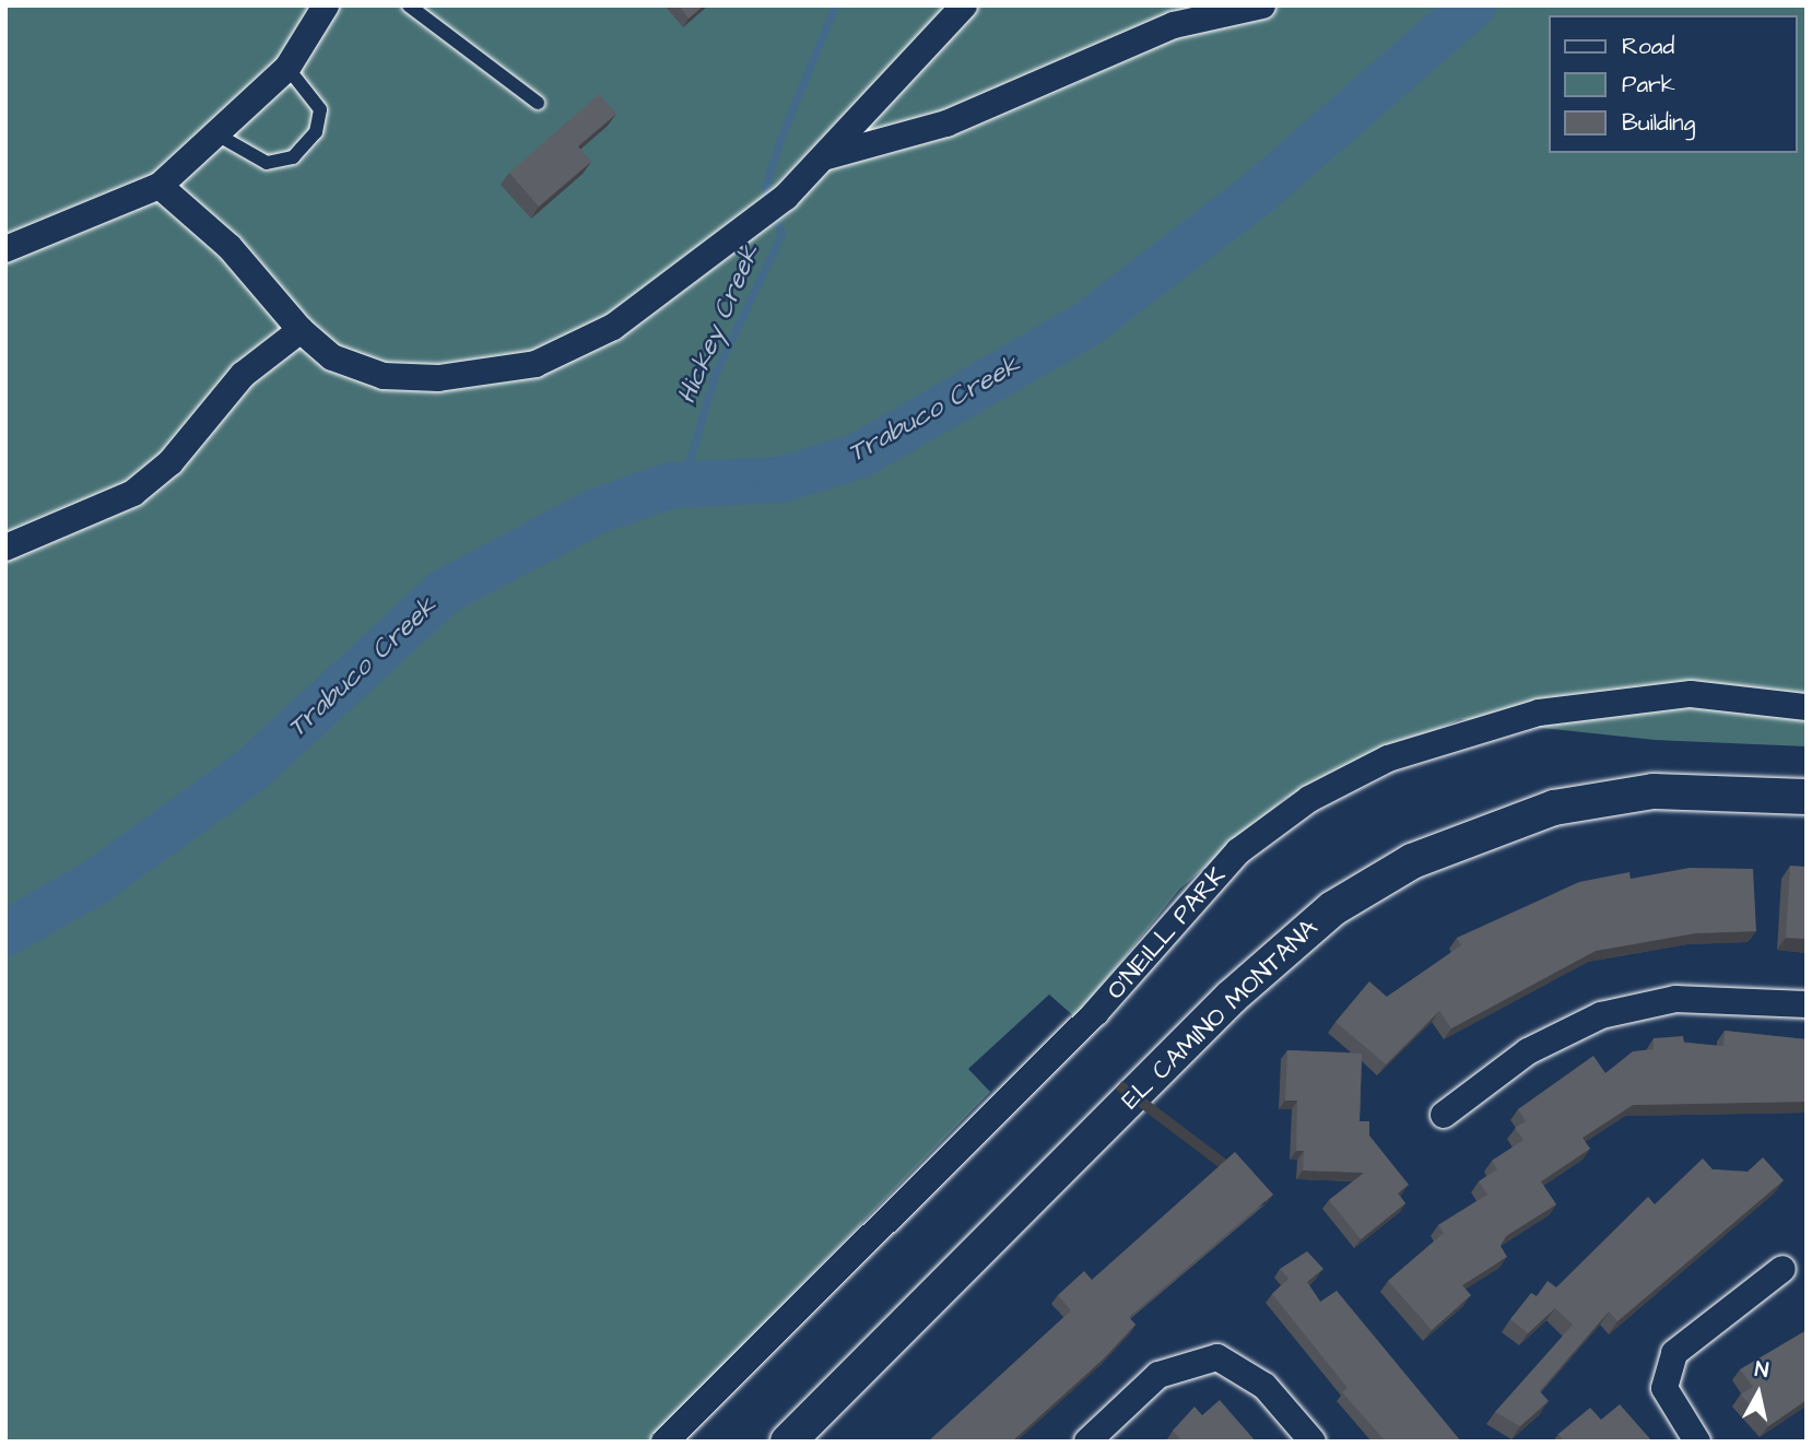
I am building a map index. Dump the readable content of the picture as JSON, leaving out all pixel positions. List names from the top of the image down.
{
  "streets": {
    "street": ["O'NEILL PARK", "EL CAMINO MONTANA"]
  },
  "water": ["Hickey Creek", "Trabuco Creek"],
  "legend": ["Road", "Park", "Building"],
  "north": "top"
}
